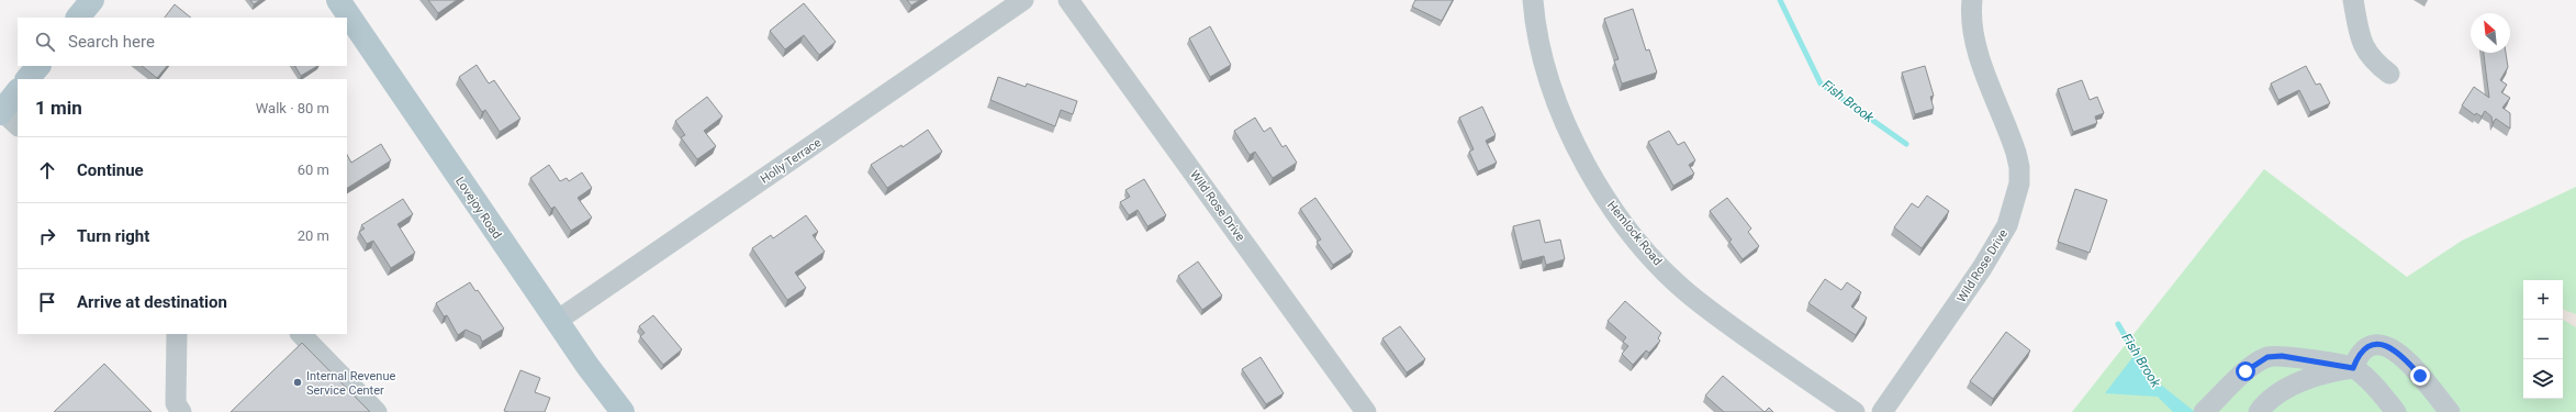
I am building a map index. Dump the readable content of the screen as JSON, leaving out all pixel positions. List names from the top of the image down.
{
  "streets": {
    "main road": ["Lovejoy Road"],
    "street": ["Holly Terrace", "Wild Rose Drive", "Hemlock Road"]
  },
  "crossings": [
    ["Holly Terrace", "Lovejoy Road"]
  ],
  "water": ["Fish Brook"],
  "places": ["Internal Revenue Service Center"],
  "north": "top left",
  "page": {
    "search": "Search here",
    "heading": ["1 min", "Walk · 80 m"],
    "list": [
      ["Continue", "60 m"],
      ["Turn right", "20 m"],
      "Arrive at destination"
    ],
    "map_buttons": ["+", "−"]
  }
}
